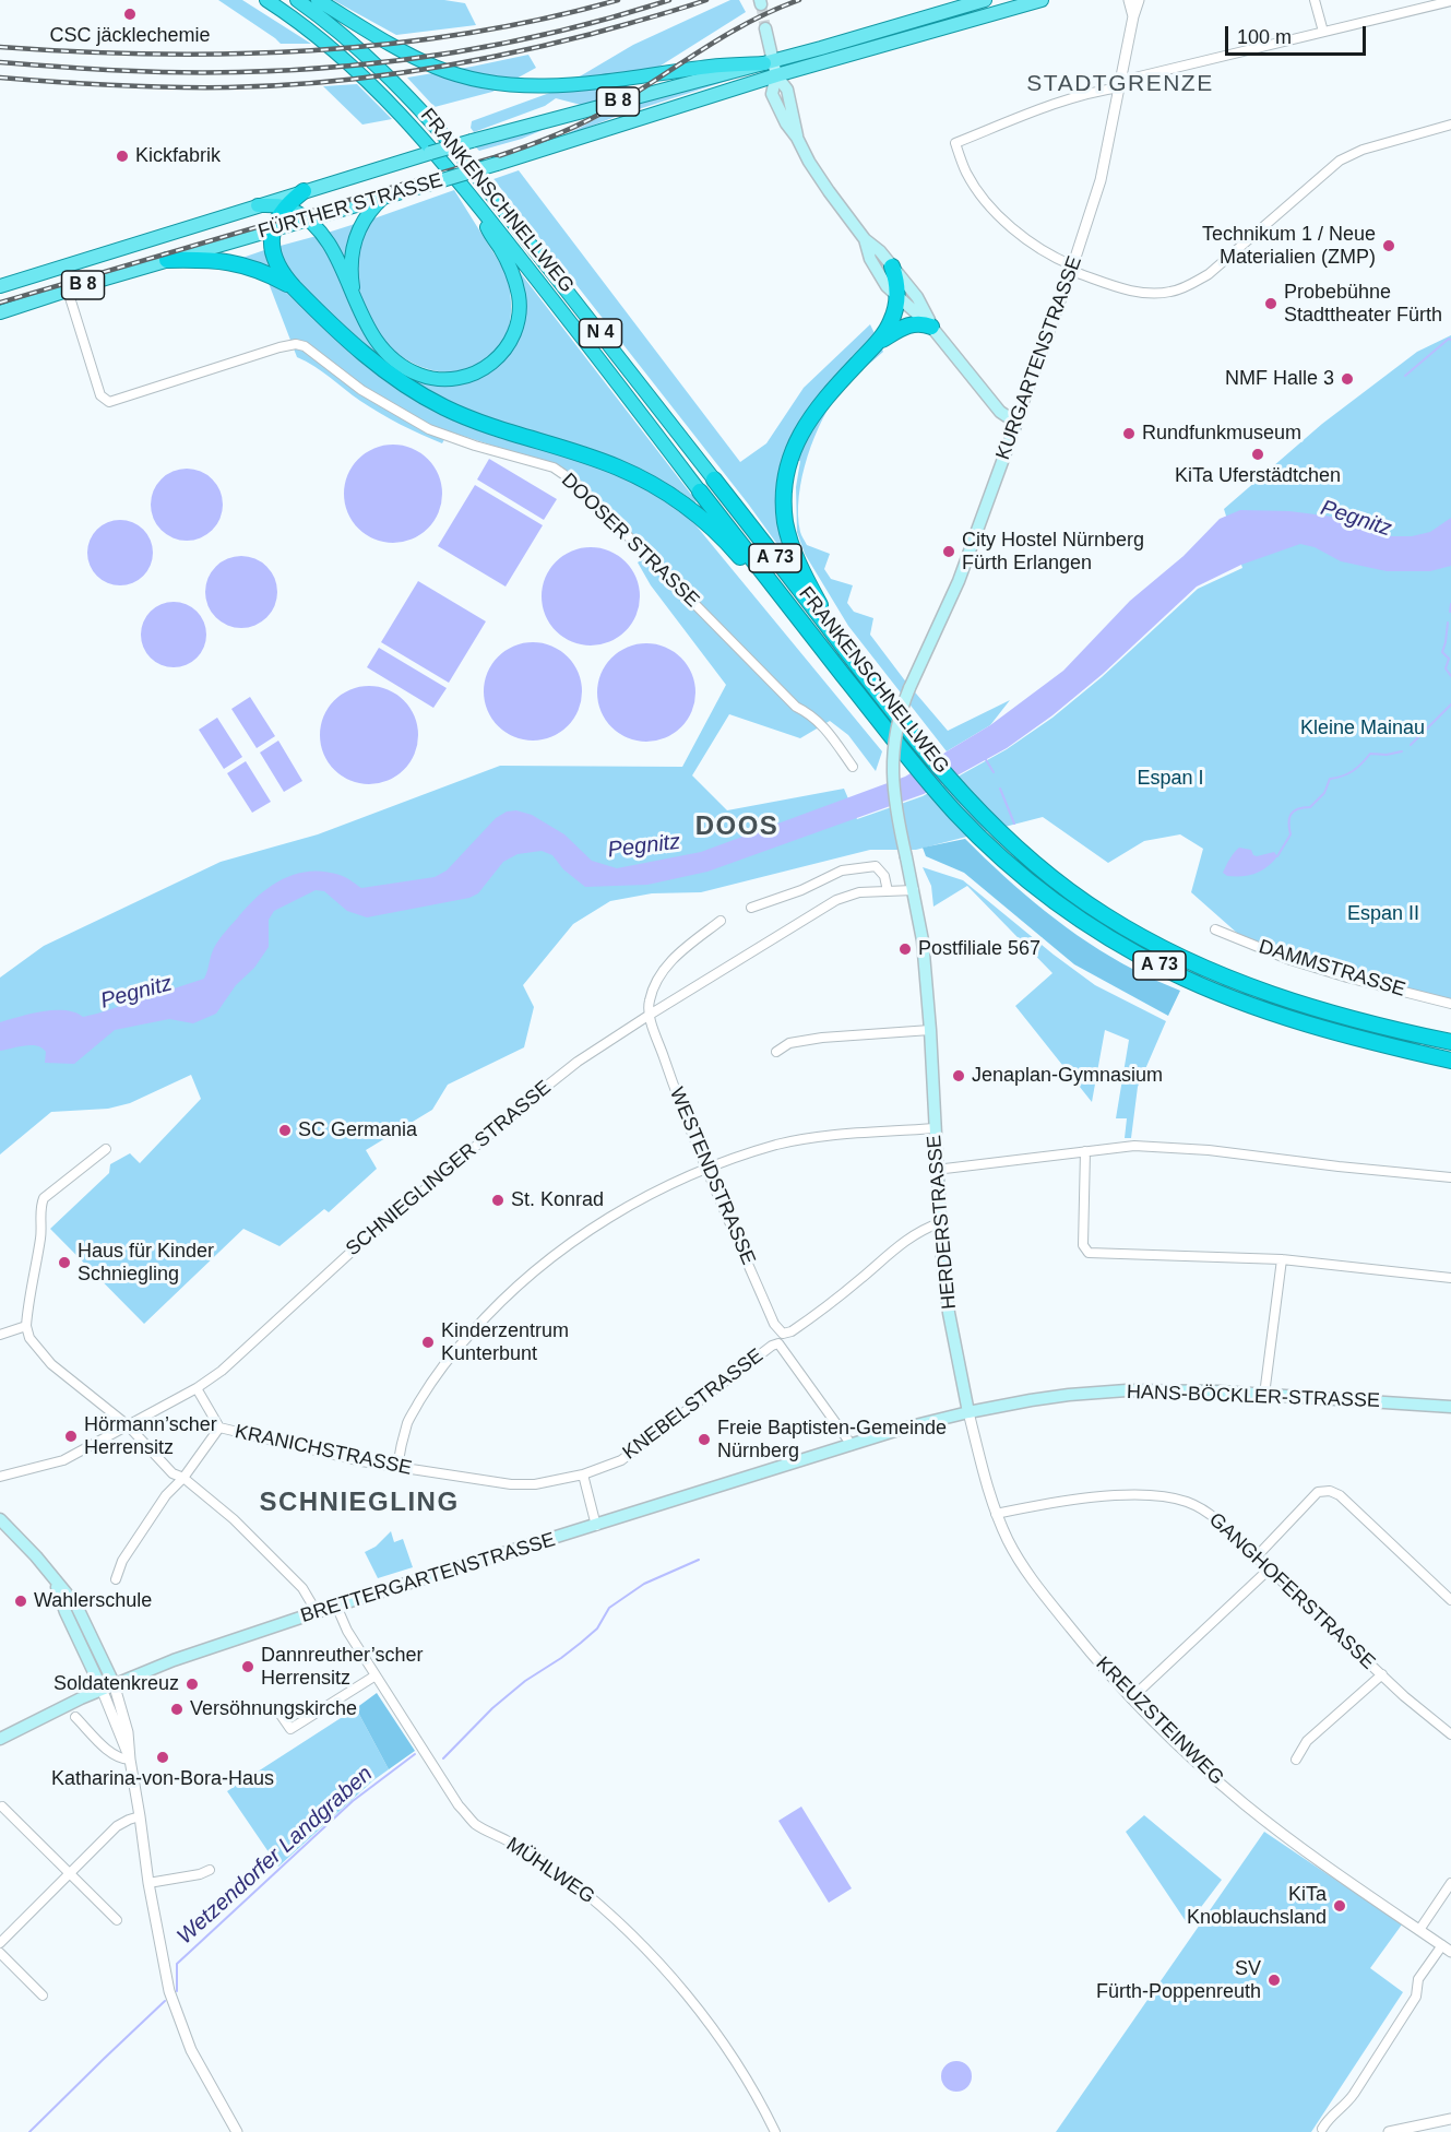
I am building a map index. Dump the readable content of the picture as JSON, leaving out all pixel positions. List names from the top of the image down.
{
  "streets": {
    "highway": ["FRANKENSCHNELLWEG", "N 4", "A 73"],
    "main road": [
      "B 8",
      "FÜRTHER STRASSE",
      "KURGARTENSTRASSE",
      "HERDERSTRASSE",
      "HANS-BÖCKLER-STRASSE",
      "BRETTERGARTENSTRASSE"
    ],
    "street": [
      "DOOSER STRASSE",
      "DAMMSTRASSE",
      "SCHNIEGLINGER STRASSE",
      "WESTENDSTRASSE",
      "KNEBELSTRASSE",
      "KRANICHSTRASSE",
      "GANGHOFERSTRASSE",
      "KREUZSTEINWEG",
      "MÜHLWEG"
    ]
  },
  "crossings": [
    ["B 8", "FÜRTHER STRASSE"],
    ["FÜRTHER STRASSE", "DOOSER STRASSE"],
    ["KURGARTENSTRASSE", "HERDERSTRASSE"],
    ["SCHNIEGLINGER STRASSE", "WESTENDSTRASSE"],
    ["SCHNIEGLINGER STRASSE", "HERDERSTRASSE"],
    ["WESTENDSTRASSE", "HERDERSTRASSE"],
    ["HERDERSTRASSE", "HANS-BÖCKLER-STRASSE"],
    ["HERDERSTRASSE", "KREUZSTEINWEG"],
    ["HANS-BÖCKLER-STRASSE", "BRETTERGARTENSTRASSE"],
    ["HANS-BÖCKLER-STRASSE", "KREUZSTEINWEG"],
    ["KNEBELSTRASSE", "KRANICHSTRASSE"],
    ["KNEBELSTRASSE", "BRETTERGARTENSTRASSE"],
    ["BRETTERGARTENSTRASSE", "MÜHLWEG"],
    ["GANGHOFERSTRASSE", "KREUZSTEINWEG"]
  ],
  "districts": ["STADTGRENZE", "DOOS", "SCHNIEGLING"],
  "water": ["Pegnitz", "Wetzendorfer Landgraben"],
  "parks": ["Kleine Mainau", "Espan I", "Espan II"],
  "places": [
    "CSC jäcklechemie",
    "Kickfabrik",
    "Technikum 1 / Neue Materialien (ZMP)",
    "Probebühne Stadttheater Fürth",
    "NMF Halle 3",
    "Rundfunkmuseum",
    "KiTa Uferstädtchen",
    "City Hostel Nürnberg Fürth Erlangen",
    "Postfiliale 567",
    "Jenaplan-Gymnasium",
    "SC Germania",
    "St. Konrad",
    "Haus für Kinder Schniegling",
    "Kinderzentrum Kunterbunt",
    "Hörmann’scher Herrensitz",
    "Freie Baptisten-Gemeinde Nürnberg",
    "Wahlerschule",
    "Dannreuther’scher Herrensitz",
    "Soldatenkreuz",
    "Versöhnungskirche",
    "Katharina-von-Bora-Haus",
    "KiTa Knoblauchsland",
    "SV Fürth-Poppenreuth"
  ],
  "scale_bar": "100 m"
}
